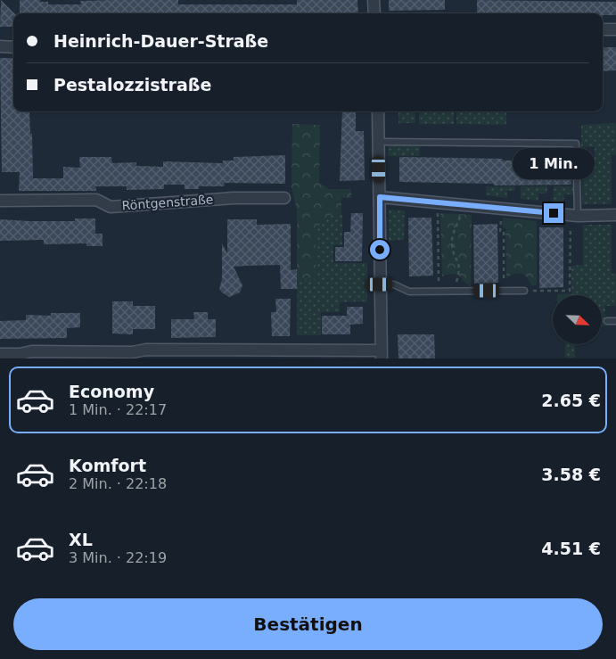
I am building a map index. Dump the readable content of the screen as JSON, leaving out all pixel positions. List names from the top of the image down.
{
  "streets": {
    "street": ["Röntgenstraße"]
  },
  "north": "bottom right",
  "page": {
    "banner": ["Heinrich-Dauer-Straße", "Pestalozzistraße"],
    "bubble": "1 Min.",
    "list": [
      {
        "name": "Economy",
        "note": "1 Min. · 22:17",
        "value": "2.65 €"
      },
      {
        "name": "Komfort",
        "note": "2 Min. · 22:18",
        "value": "3.58 €"
      },
      {
        "name": "XL",
        "note": "3 Min. · 22:19",
        "value": "4.51 €"
      }
    ],
    "buttons": "Bestätigen"
  }
}
